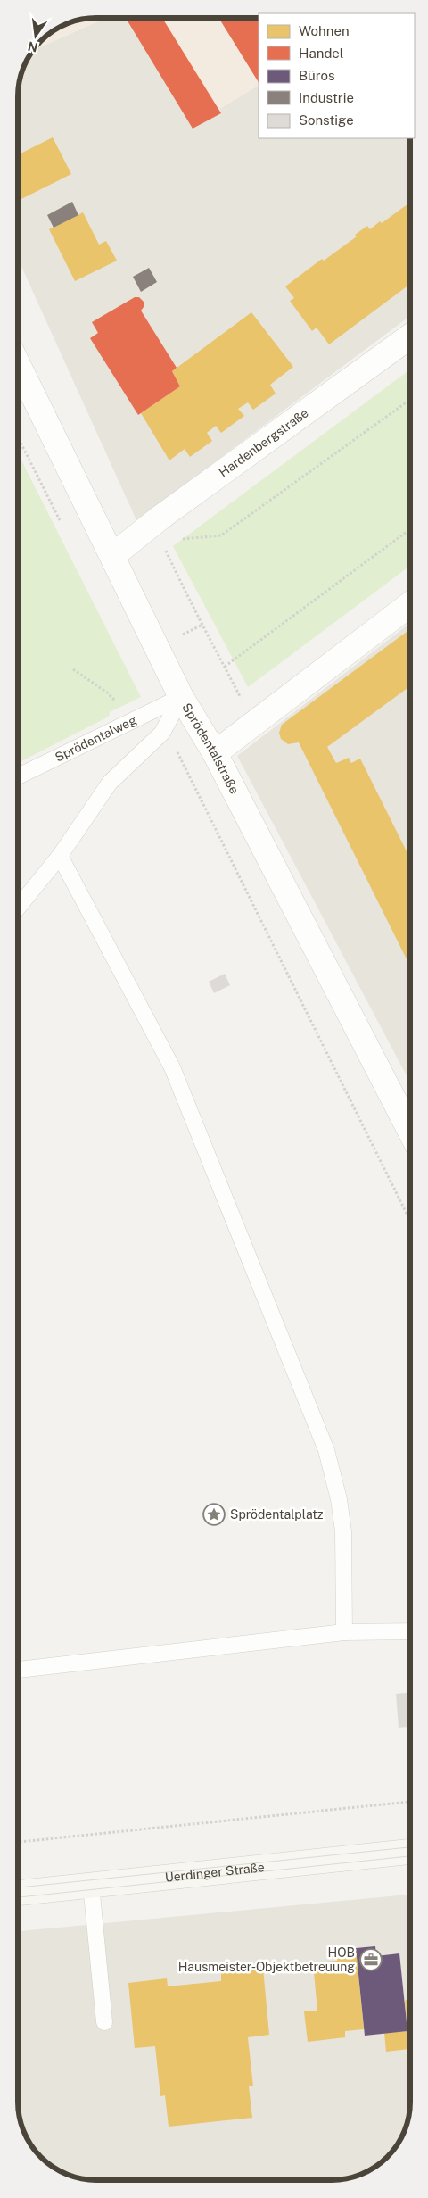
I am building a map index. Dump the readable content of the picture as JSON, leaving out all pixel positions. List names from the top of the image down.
{
  "streets": {
    "main road": ["Uerdinger Straße"],
    "street": ["Hardenbergstraße", "Sprödentalstraße"],
    "lane": ["Sprödentalweg"]
  },
  "crossings": [
    ["Hardenbergstraße", "Sprödentalstraße"],
    ["Sprödentalweg", "Sprödentalstraße"]
  ],
  "places": {
    "place": ["Sprödentalplatz"],
    "office": ["HOB Hausmeister-Objektbetreuung"]
  },
  "legend": [
    "Wohnen",
    "Handel",
    "Büros",
    "Industrie",
    "Sonstige"
  ],
  "north": "bottom"
}
